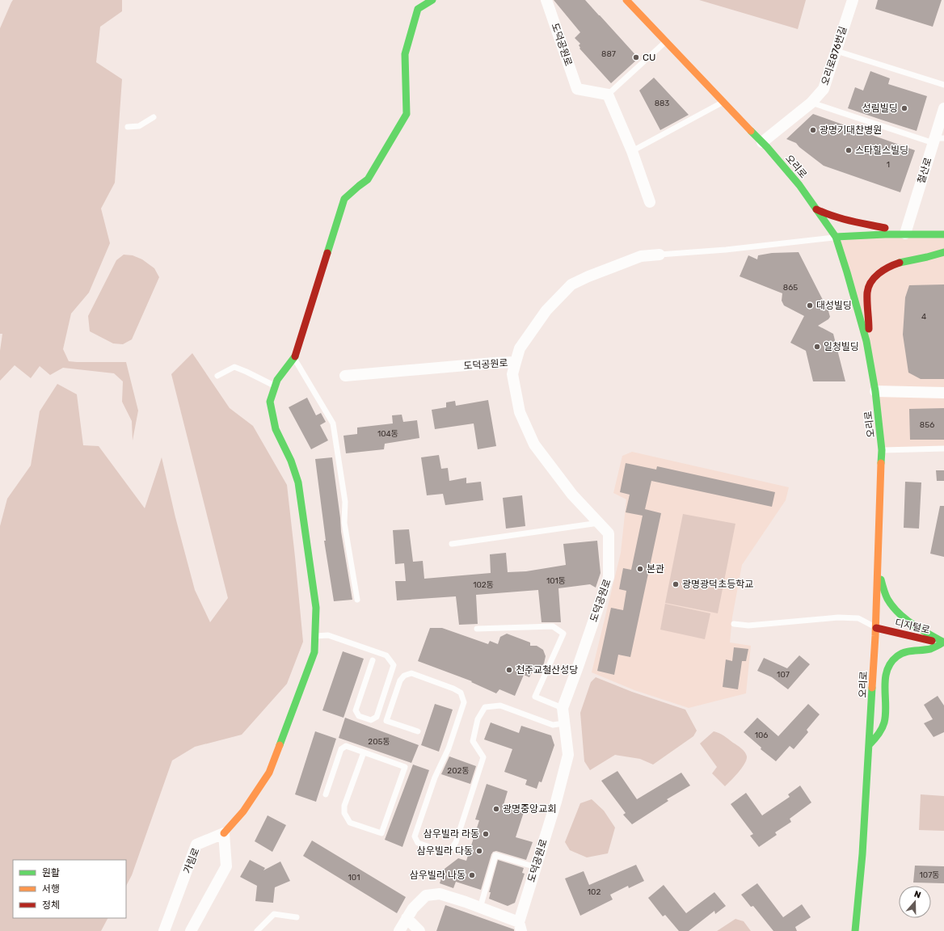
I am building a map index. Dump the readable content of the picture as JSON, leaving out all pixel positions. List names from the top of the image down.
{
  "streets": {
    "main road": ["오리로", "디지털로"],
    "street": [
      "도덕공원로",
      "오리로876번길",
      "철산로",
      "가림로"
    ]
  },
  "crossings": [
    ["오리로876번길", "오리로"],
    ["오리로", "디지털로"]
  ],
  "places": [
    "CU",
    "성림빌딩",
    "광명기대찬병원",
    "스타힐스빌딩",
    "대성빌딩",
    "일청빌딩",
    "본관",
    "광명광덕초등학교",
    "천주교철산성당",
    "광명중앙교회",
    "삼우빌라 라동",
    "삼우빌라 다동",
    "삼우빌라 나동"
  ],
  "house_numbers": [
    "887",
    "883",
    "1",
    "865",
    "4",
    "856",
    "104동",
    "101동",
    "102동",
    "107",
    "106",
    "205동",
    "202동",
    "107동",
    "101",
    "102"
  ],
  "legend": ["원활", "서행", "정체"],
  "north": "top"
}
